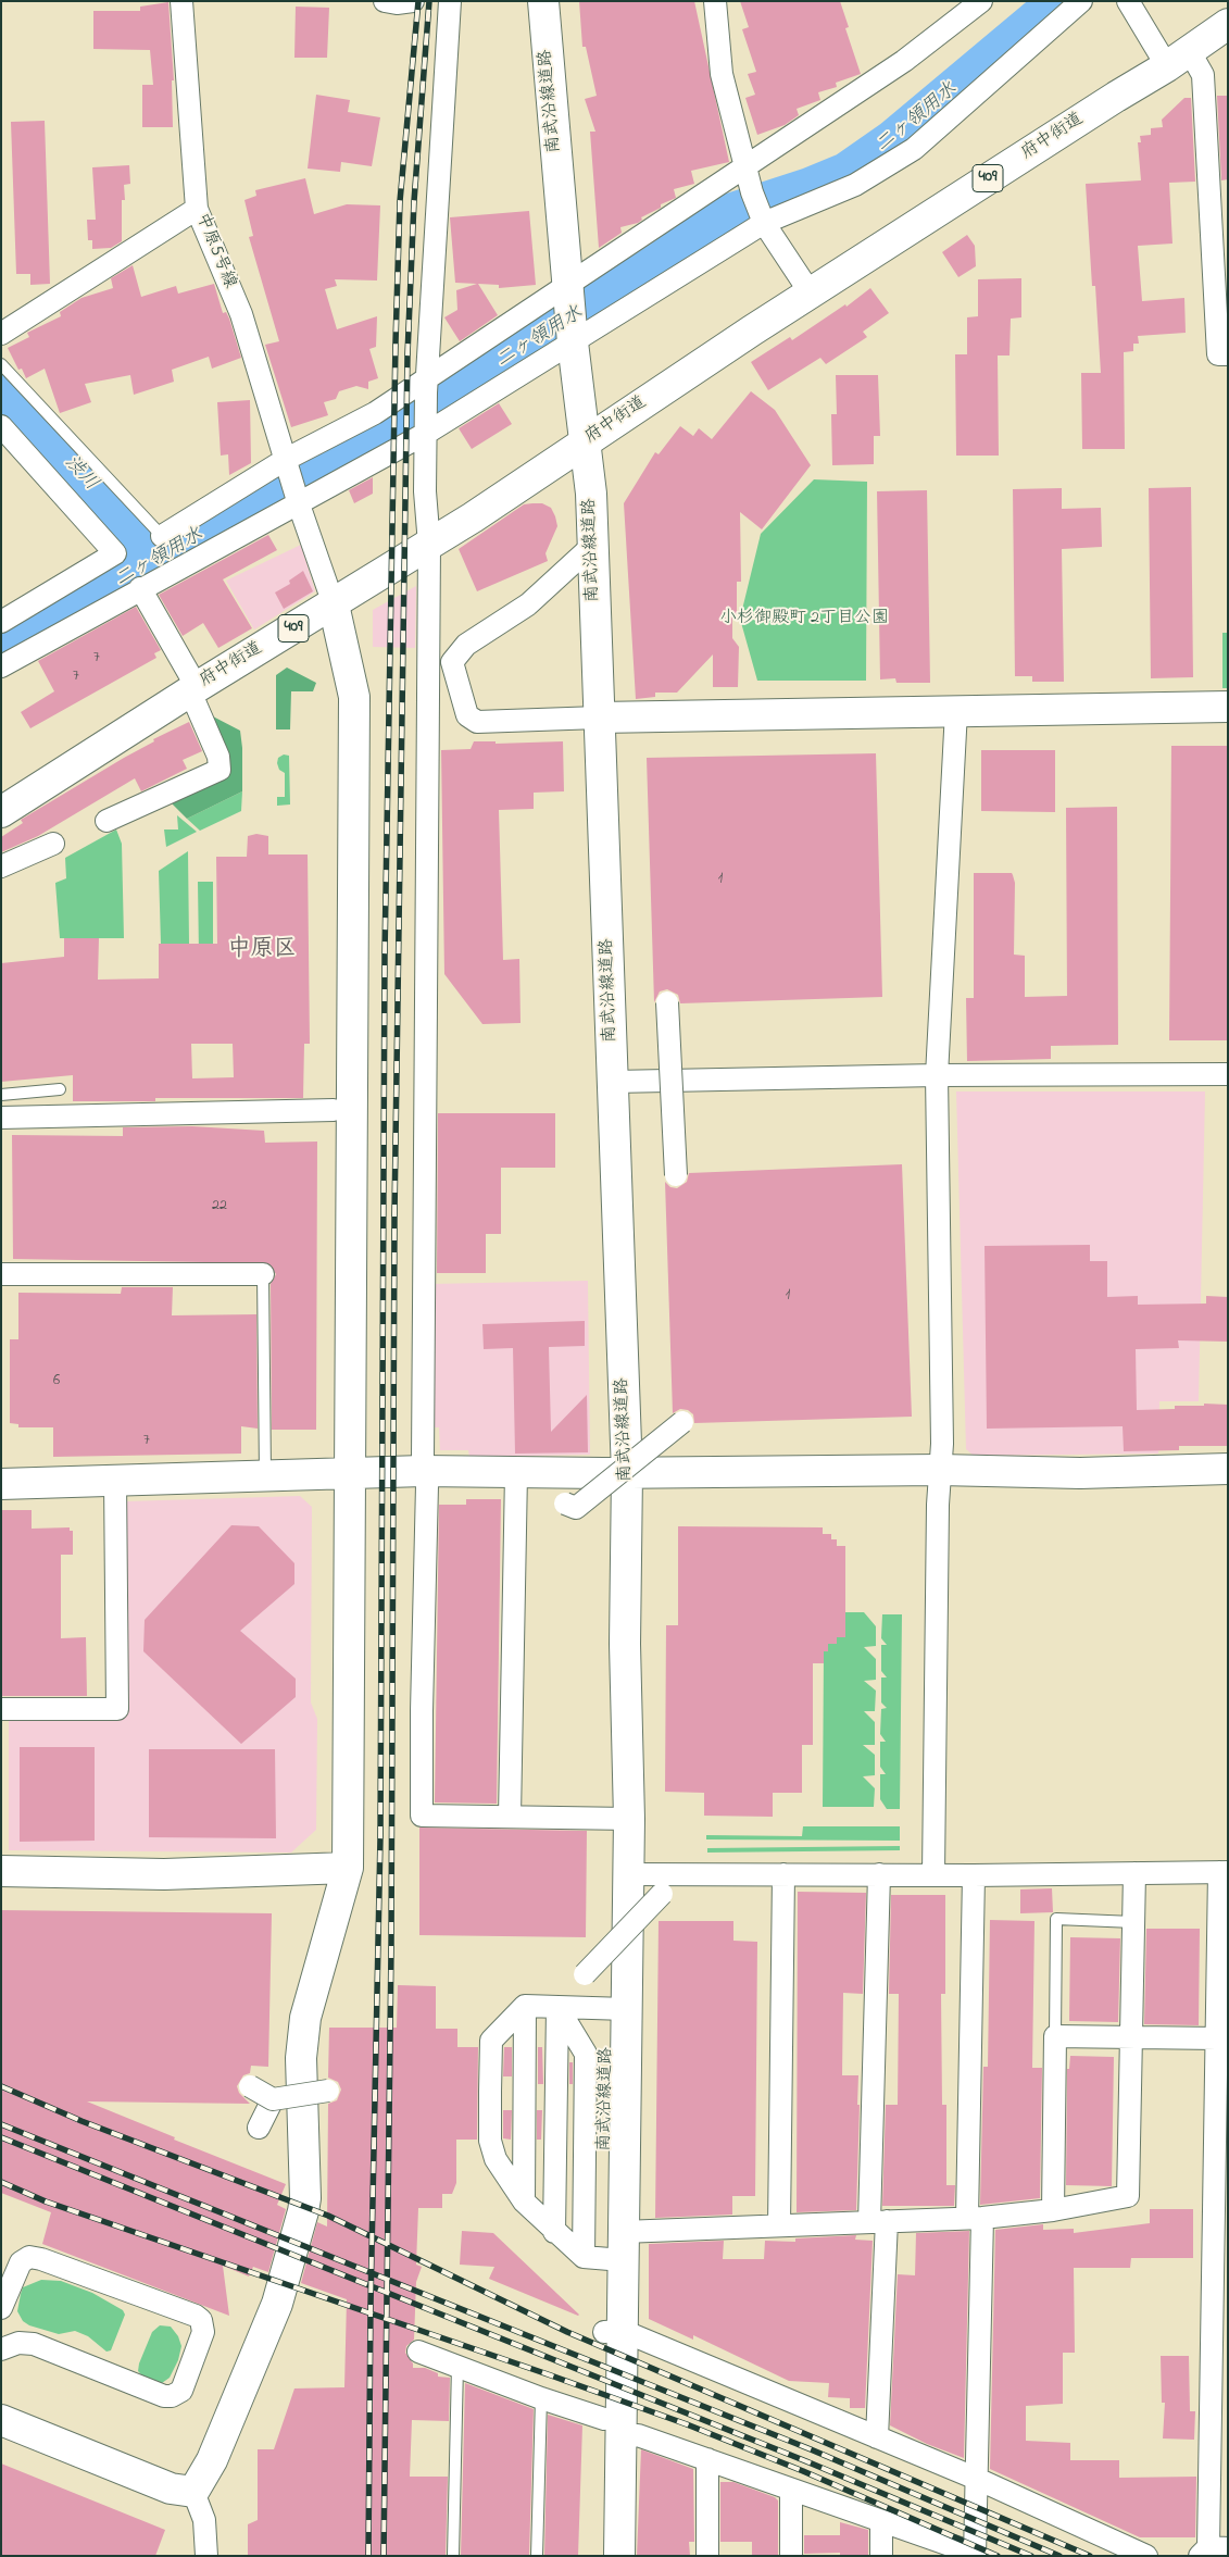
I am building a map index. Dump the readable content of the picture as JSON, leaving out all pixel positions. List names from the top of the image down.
{
  "streets": {
    "main road": ["南武沿線道路", "府中街道", "409"],
    "street": ["中原5号線"]
  },
  "crossings": [
    ["南武沿線道路", "府中街道"],
    ["府中街道", "中原5号線"]
  ],
  "districts": ["中原区"],
  "water": ["二ヶ領用水", "渋川"],
  "parks": ["小杉御殿町 2丁目公園"],
  "house_numbers": [
    "7",
    "7",
    "1",
    "22",
    "1",
    "6",
    "7"
  ]
}
